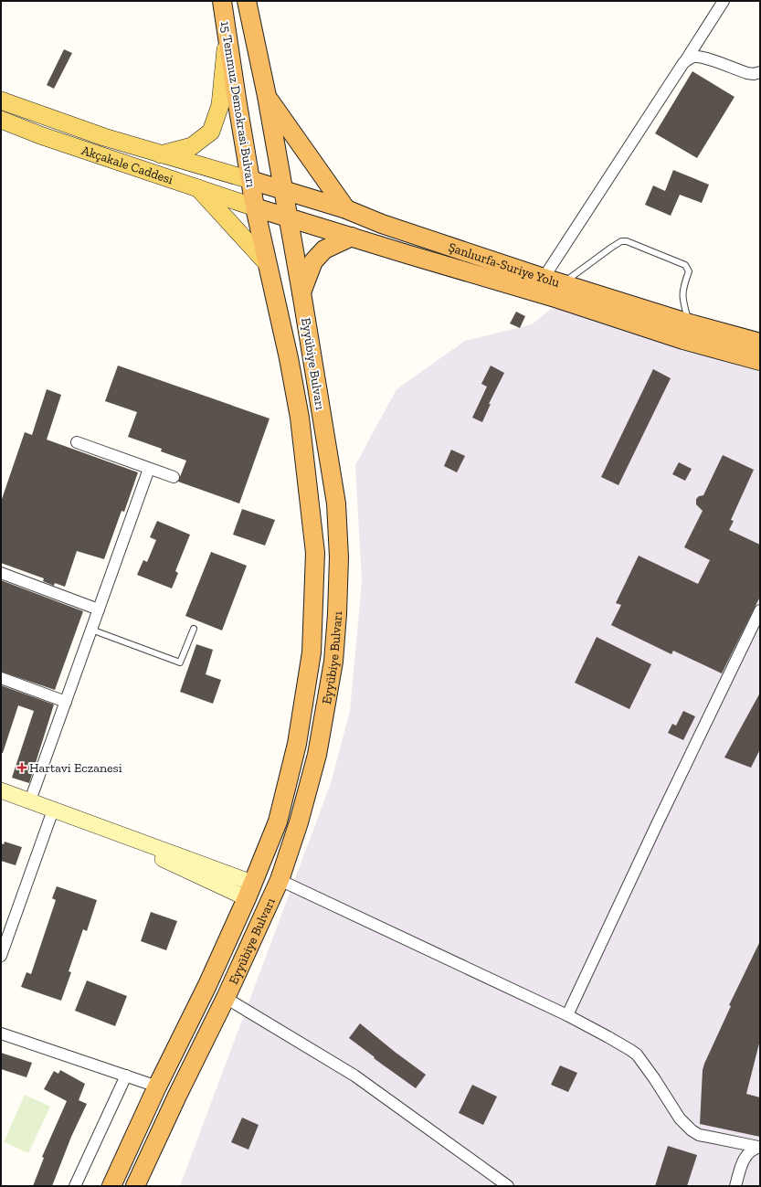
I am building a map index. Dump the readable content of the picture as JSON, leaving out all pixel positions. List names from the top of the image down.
{
  "streets": {
    "highway": ["15 Temmuz Demokrasi Bulvarı", "Şanlıurfa-Suriye Yolu", "Eyyübiye Bulvarı"],
    "main road": ["Akçakale Caddesi"]
  },
  "crossings": [
    ["15 Temmuz Demokrasi Bulvarı", "Akçakale Caddesi"],
    ["15 Temmuz Demokrasi Bulvarı", "Şanlıurfa-Suriye Yolu"],
    ["15 Temmuz Demokrasi Bulvarı", "Eyyübiye Bulvarı"],
    ["Akçakale Caddesi", "Şanlıurfa-Suriye Yolu"],
    ["Akçakale Caddesi", "Eyyübiye Bulvarı"],
    ["Şanlıurfa-Suriye Yolu", "Eyyübiye Bulvarı"]
  ],
  "places": {
    "health": ["Hartavi Eczanesi"]
  }
}
